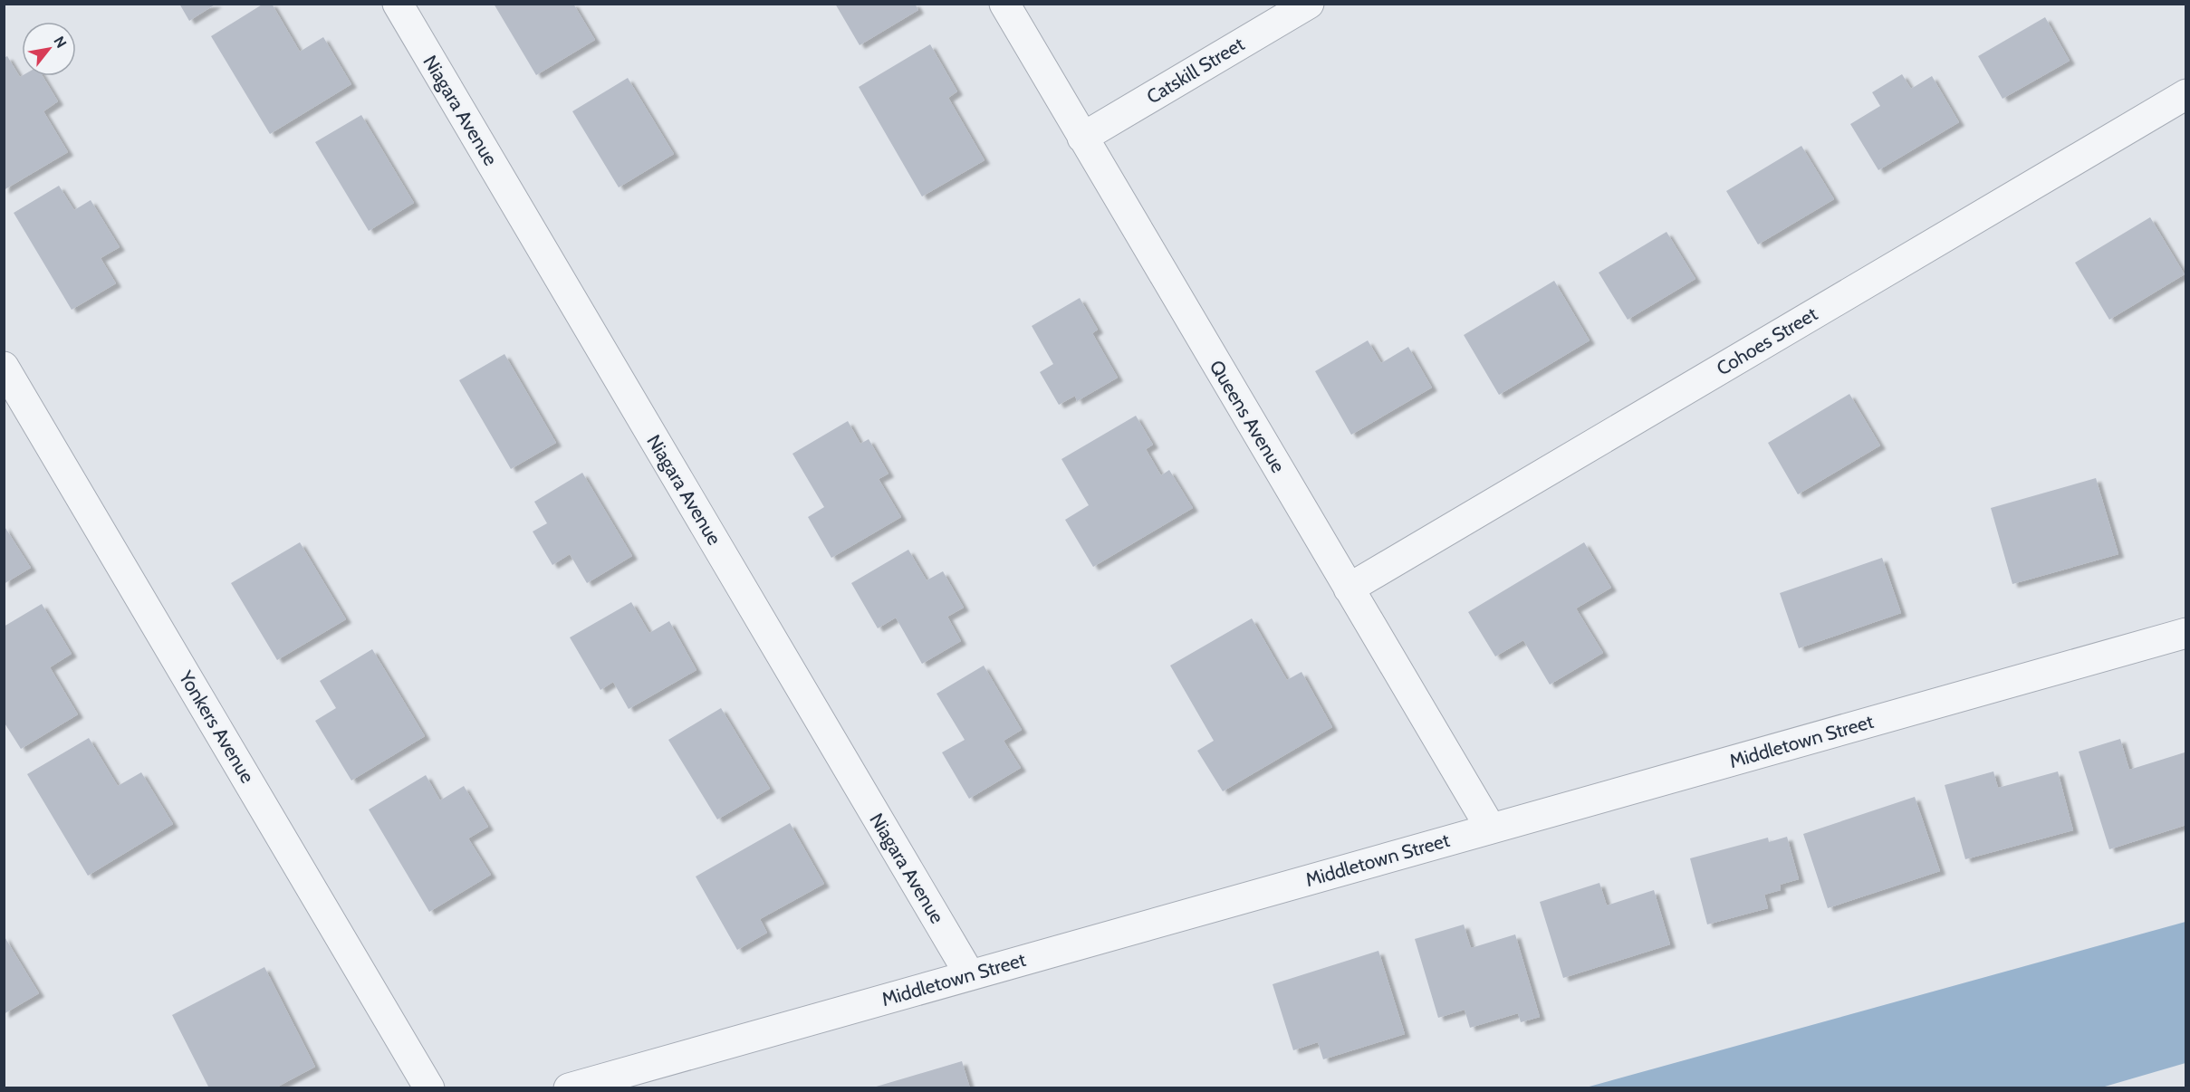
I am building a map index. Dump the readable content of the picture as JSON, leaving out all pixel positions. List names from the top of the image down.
{
  "streets": {
    "street": [
      "Catskill Street",
      "Niagara Avenue",
      "Cohoes Street",
      "Queens Avenue",
      "Yonkers Avenue",
      "Middletown Street"
    ]
  },
  "crossings": [
    ["Catskill Street", "Queens Avenue"],
    ["Niagara Avenue", "Middletown Street"],
    ["Cohoes Street", "Queens Avenue"],
    ["Queens Avenue", "Middletown Street"]
  ],
  "north": "top right"
}
